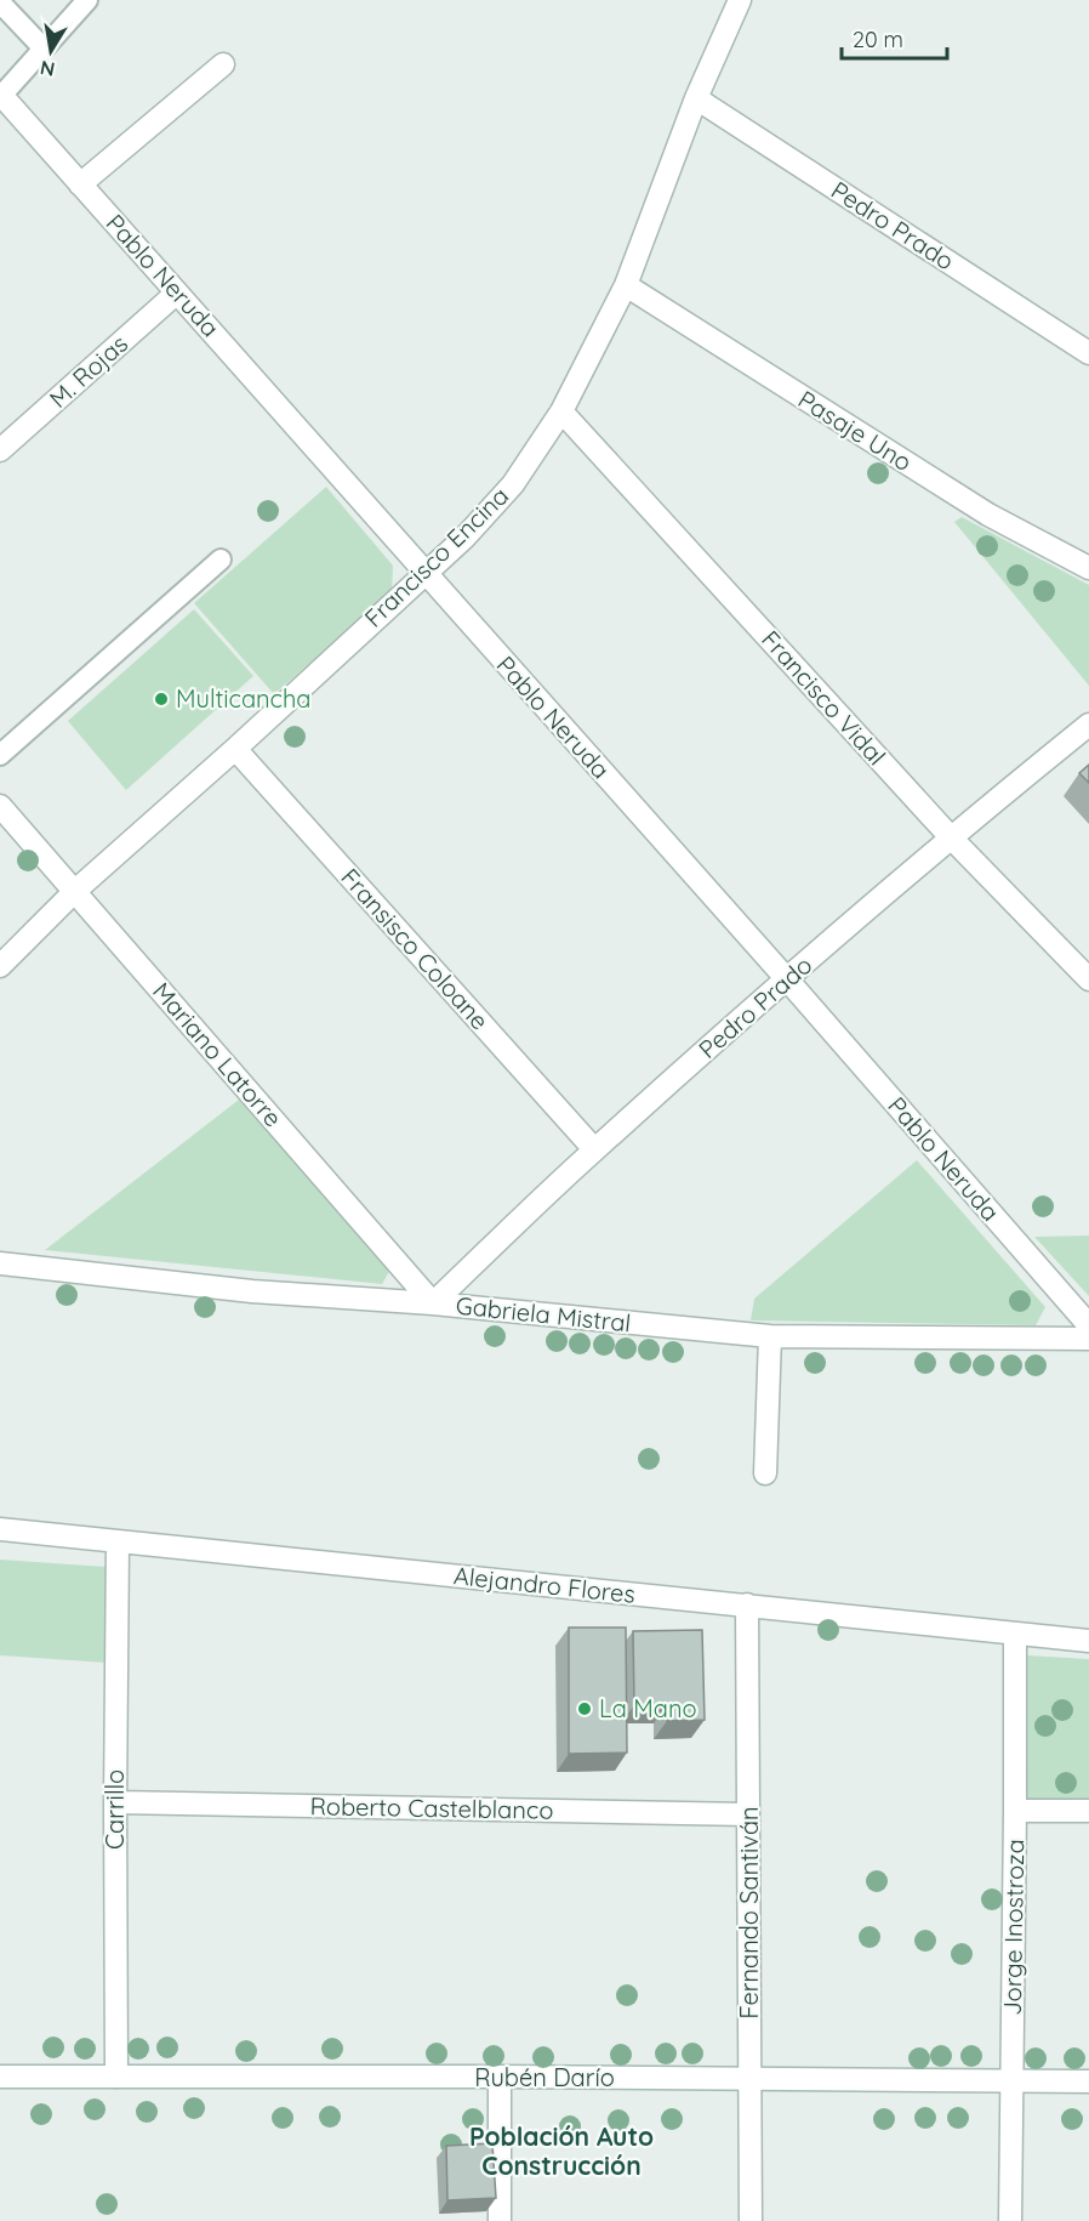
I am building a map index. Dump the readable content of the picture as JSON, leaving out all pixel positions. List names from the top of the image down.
{
  "streets": {
    "street": [
      "Pedro Prado",
      "Pablo Neruda",
      "M. Rojas",
      "Pasaje Uno",
      "Francisco Encina",
      "Francisco Vidal",
      "Fransisco Coloane",
      "Mariano Latorre",
      "Gabriela Mistral",
      "Alejandro Flores",
      "Roberto Castelblanco",
      "Carrillo",
      "Fernando Santiván",
      "Jorge Inostroza",
      "Rubén Darío"
    ]
  },
  "crossings": [
    ["Pedro Prado", "Pablo Neruda"],
    ["Pedro Prado", "Francisco Encina"],
    ["Pedro Prado", "Francisco Vidal"],
    ["Pedro Prado", "Fransisco Coloane"],
    ["Pedro Prado", "Mariano Latorre"],
    ["Pedro Prado", "Gabriela Mistral"],
    ["Pablo Neruda", "M. Rojas"],
    ["Pablo Neruda", "Francisco Encina"],
    ["Pasaje Uno", "Francisco Encina"],
    ["Francisco Encina", "Francisco Vidal"],
    ["Francisco Encina", "Fransisco Coloane"],
    ["Francisco Encina", "Mariano Latorre"],
    ["Mariano Latorre", "Gabriela Mistral"],
    ["Alejandro Flores", "Carrillo"],
    ["Alejandro Flores", "Fernando Santiván"],
    ["Alejandro Flores", "Jorge Inostroza"],
    ["Roberto Castelblanco", "Carrillo"],
    ["Roberto Castelblanco", "Fernando Santiván"],
    ["Carrillo", "Rubén Darío"],
    ["Fernando Santiván", "Rubén Darío"],
    ["Jorge Inostroza", "Rubén Darío"]
  ],
  "districts": ["Población Auto Construcción"],
  "places": ["Multicancha", "La Mano"],
  "scale_bar": "20 m",
  "north": "bottom"
}
